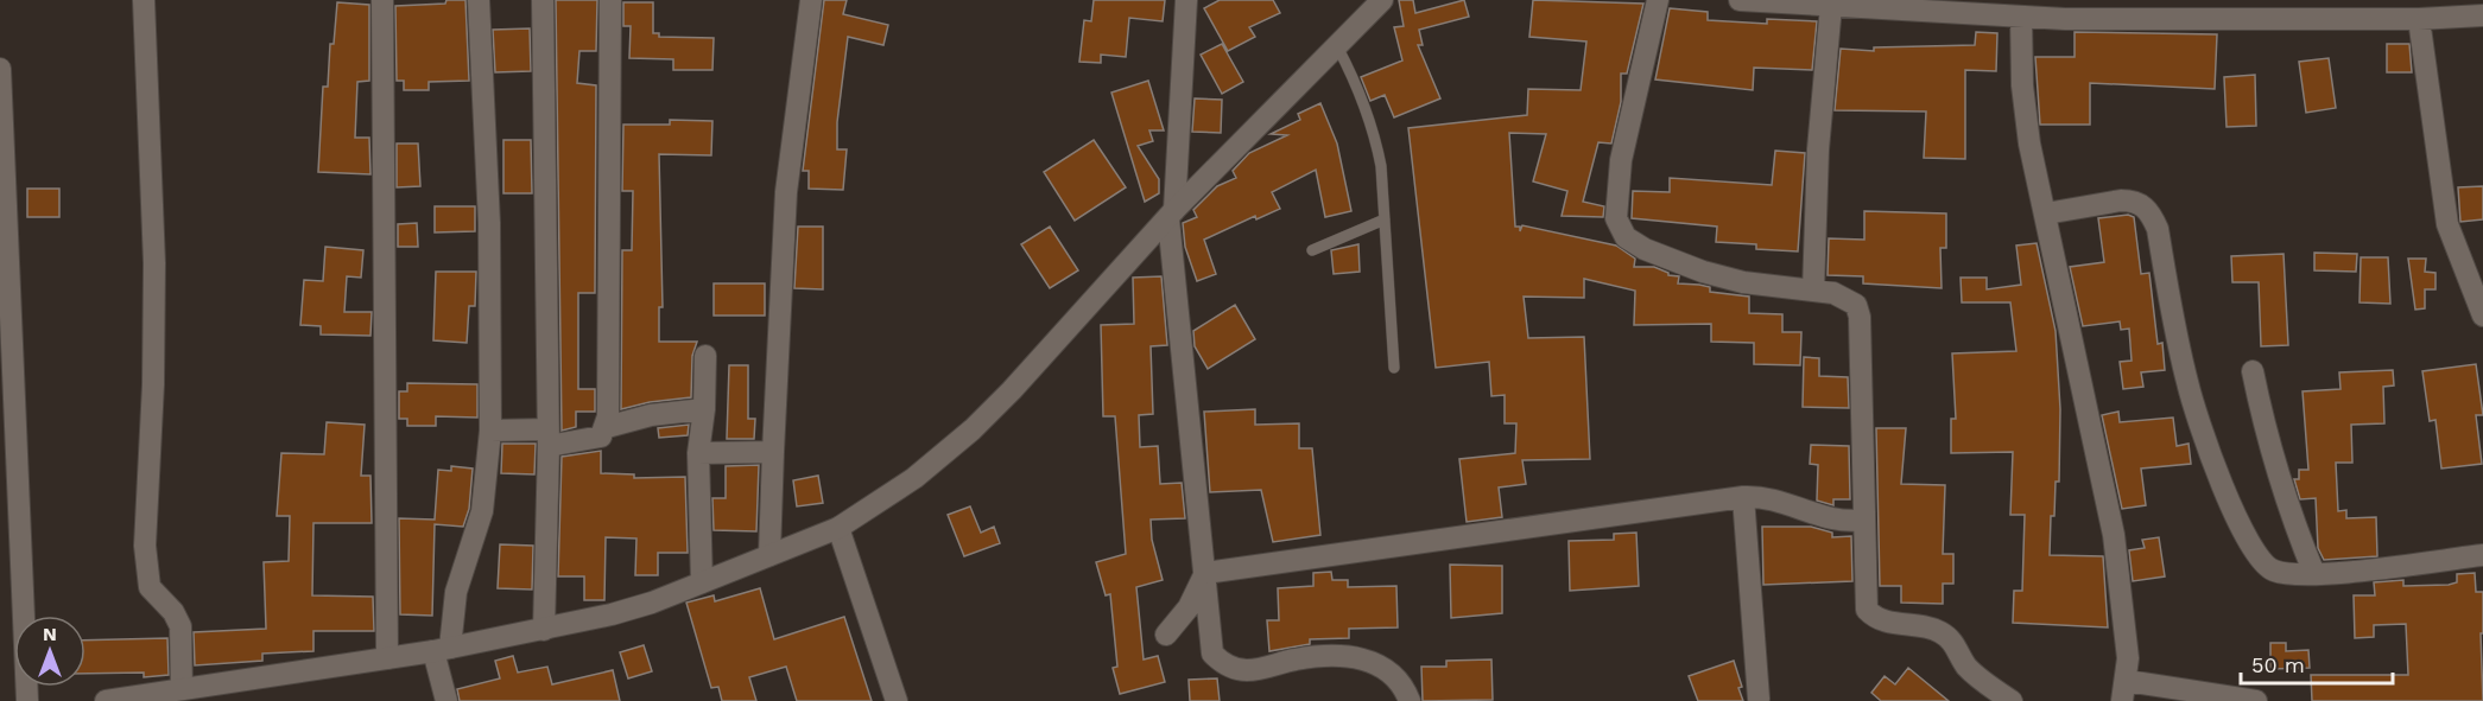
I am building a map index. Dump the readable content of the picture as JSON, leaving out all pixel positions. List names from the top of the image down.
{
  "scale_bar": "50 m",
  "north": "top"
}
